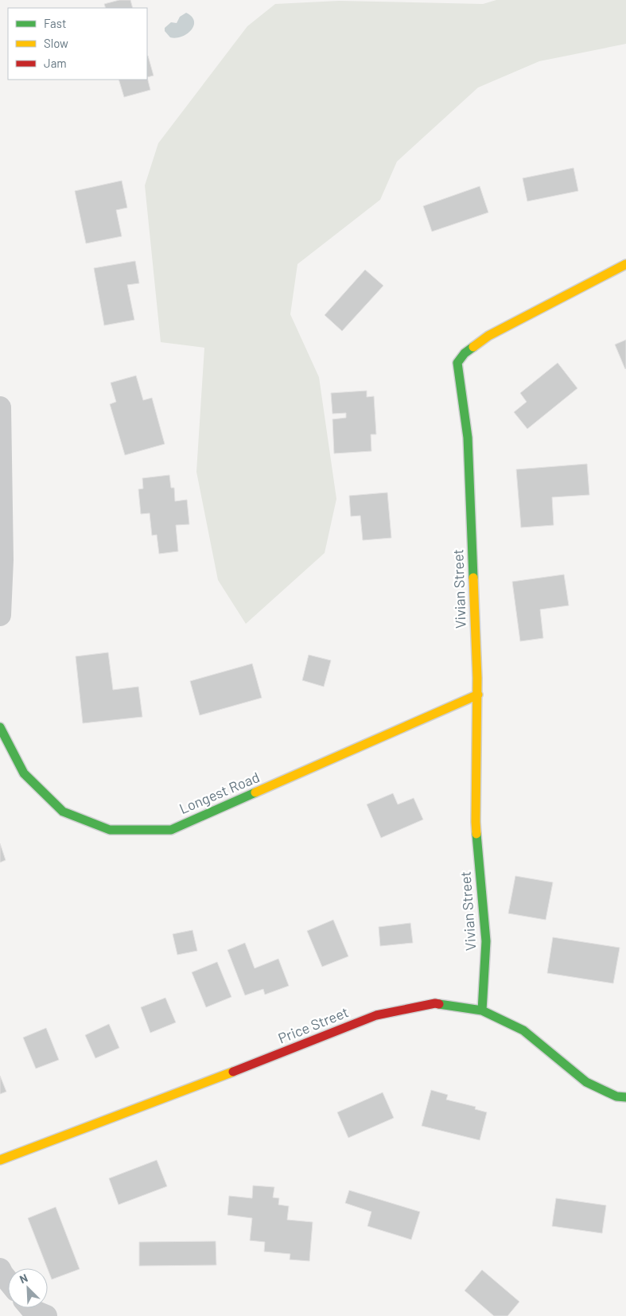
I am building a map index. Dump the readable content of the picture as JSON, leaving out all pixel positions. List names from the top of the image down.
{
  "streets": {
    "street": ["Vivian Street", "Longest Road", "Price Street"]
  },
  "crossings": [
    ["Vivian Street", "Longest Road"],
    ["Vivian Street", "Price Street"]
  ],
  "legend": ["Fast", "Slow", "Jam"],
  "north": "top left"
}
